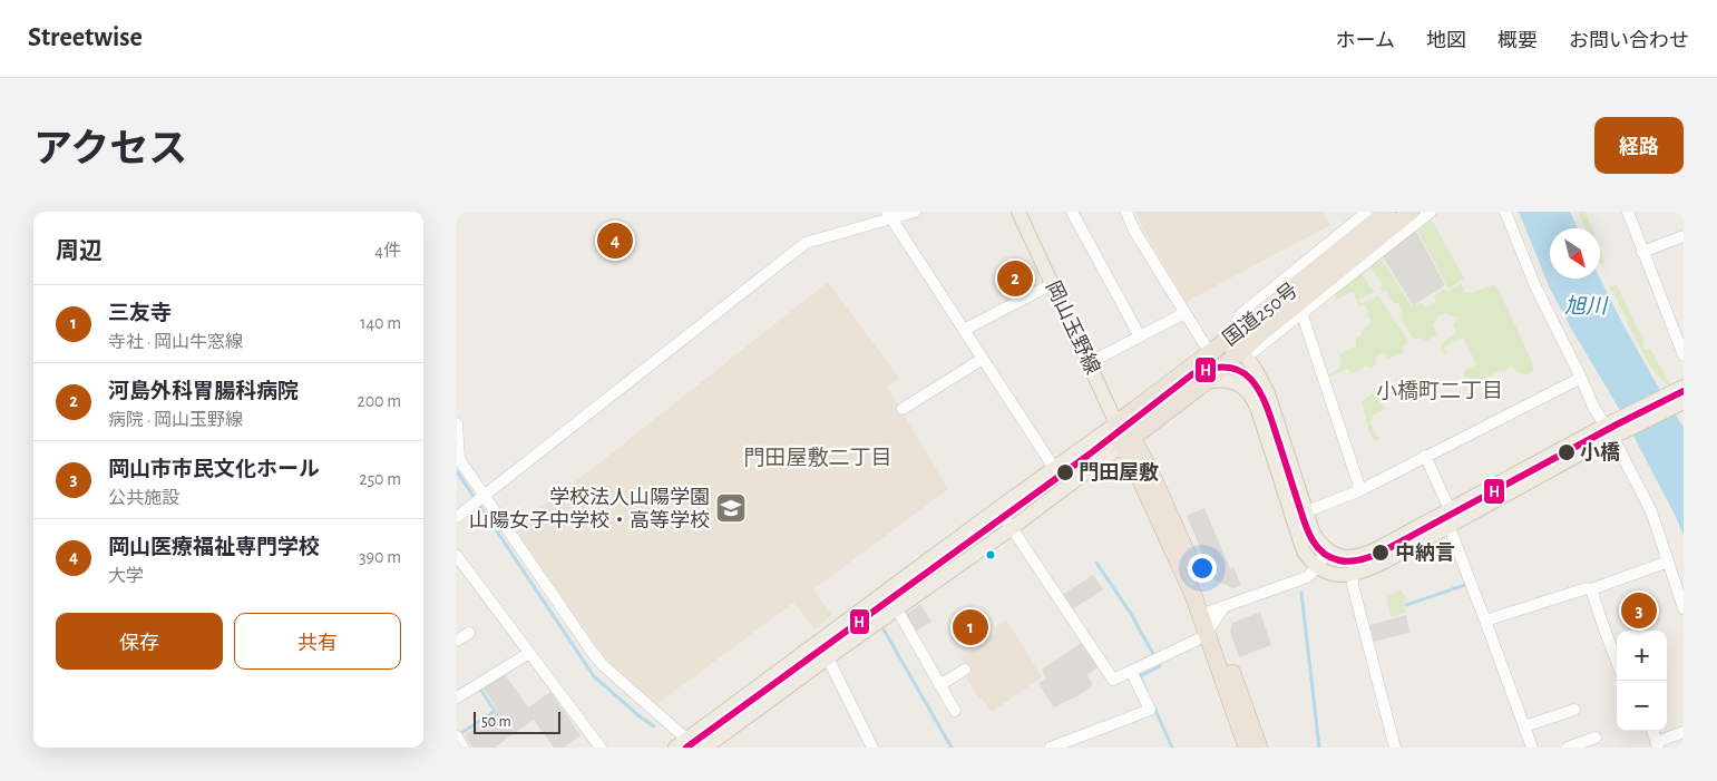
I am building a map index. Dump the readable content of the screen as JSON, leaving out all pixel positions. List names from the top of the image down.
{
  "streets": {
    "highway": ["国道250号"],
    "main road": ["岡山玉野線"]
  },
  "crossings": [
    ["国道250号", "岡山玉野線"]
  ],
  "districts": ["小橋町二丁目", "門田屋敷二丁目"],
  "water": ["旭川"],
  "places": {
    "other": ["小橋", "門田屋敷", "中納言"],
    "school or university": ["学校法人山陽学園 山陽女子中学校・高等学校"]
  },
  "lines": ["transit line H"],
  "scale_bar": "50 m",
  "north": "bottom right",
  "page": {
    "header": "Streetwise",
    "nav": [
      "ホーム",
      "地図",
      "概要",
      "お問い合わせ"
    ],
    "title": "アクセス",
    "buttons": [
      "経路",
      ["保存", "共有"]
    ],
    "heading": ["周辺", "4件"],
    "pins": [
      "4",
      "2",
      "3",
      "1"
    ],
    "list": [
      {
        "mark": "1",
        "name": "三友寺",
        "note": "寺社 · 岡山牛窓線",
        "value": "140 m"
      },
      {
        "mark": "2",
        "name": "河島外科胃腸科病院",
        "note": "病院 · 岡山玉野線",
        "value": "200 m"
      },
      {
        "mark": "3",
        "name": "岡山市市民文化ホール",
        "note": "公共施設",
        "value": "250 m"
      },
      {
        "mark": "4",
        "name": "岡山医療福祉専門学校",
        "note": "大学",
        "value": "390 m"
      }
    ],
    "map_buttons": ["+", "−"],
    "scale": "50 m"
  }
}
